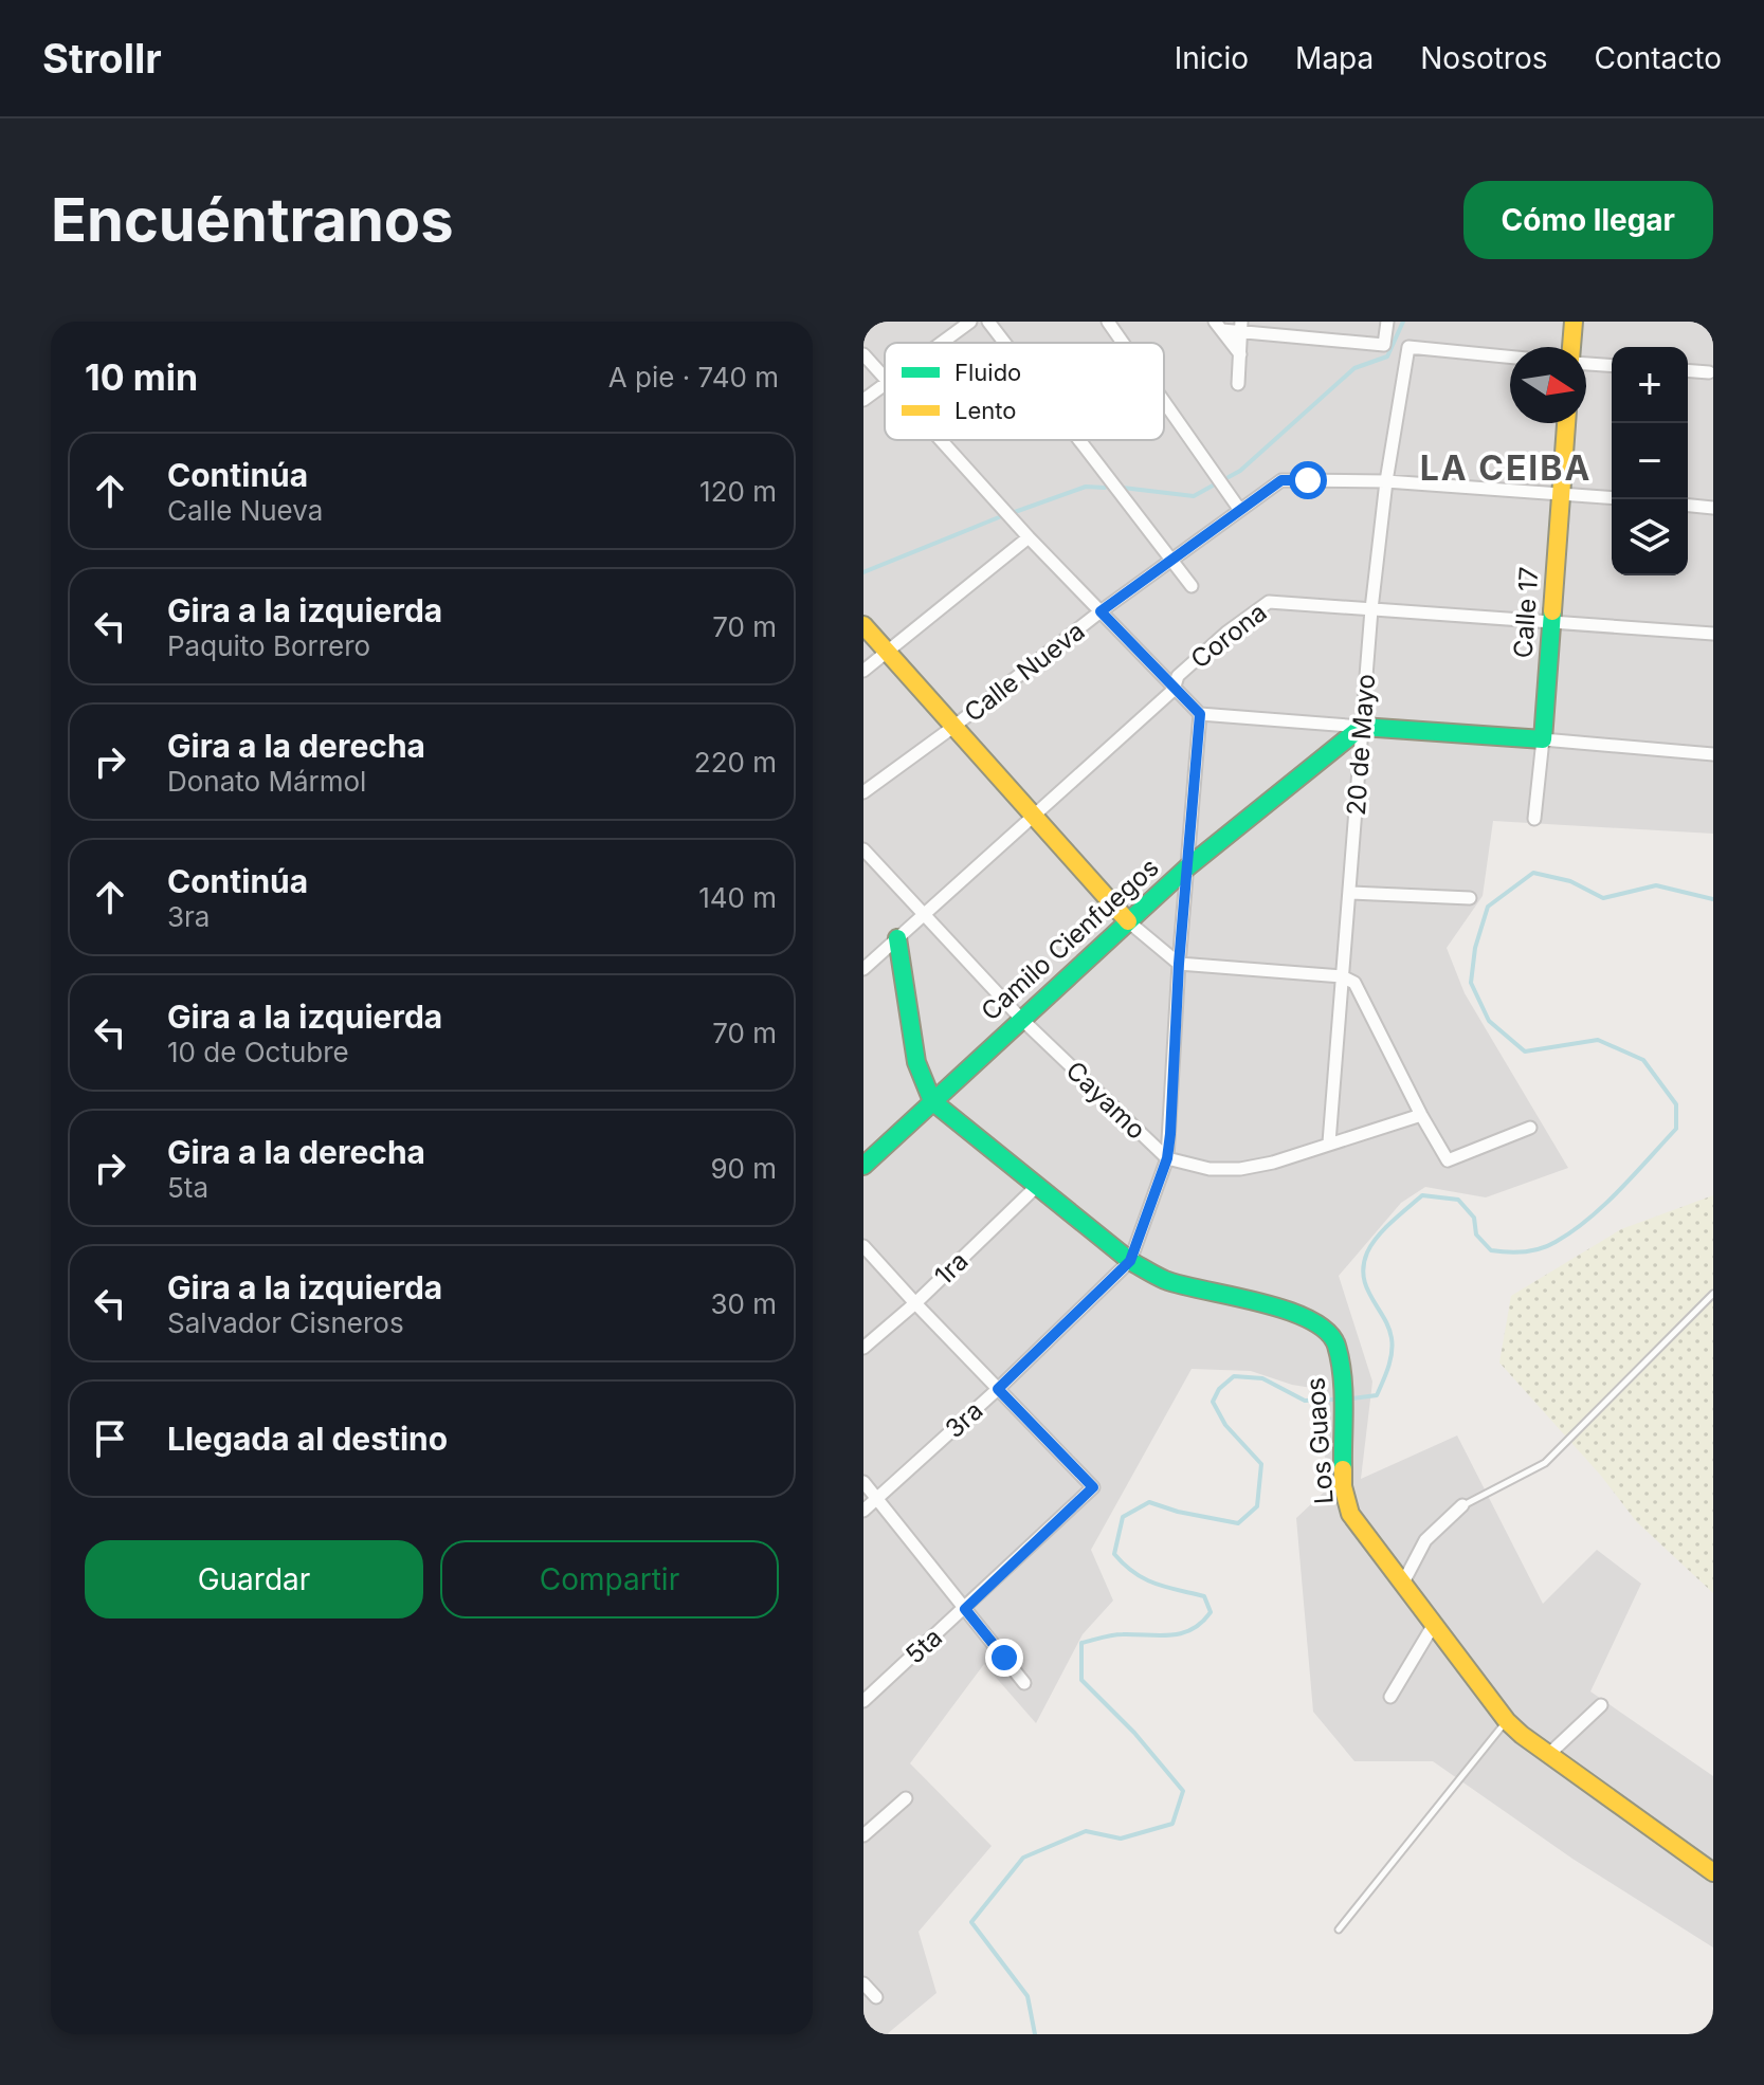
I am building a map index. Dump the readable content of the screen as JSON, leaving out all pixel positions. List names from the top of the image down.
{
  "streets": {
    "street": [
      "Calle 17",
      "Corona",
      "Calle Nueva",
      "20 de Mayo",
      "Camilo Cienfuegos",
      "Cayamo",
      "1ra",
      "3ra",
      "Los Guaos",
      "5ta"
    ]
  },
  "crossings": [
    ["Calle 17", "Corona"],
    ["Calle 17", "Calle Nueva"],
    ["Corona", "20 de Mayo"],
    ["Corona", "Cayamo"],
    ["Corona", "Los Guaos"],
    ["Calle Nueva", "20 de Mayo"],
    ["20 de Mayo", "Camilo Cienfuegos"],
    ["20 de Mayo", "Cayamo"],
    ["Camilo Cienfuegos", "Cayamo"],
    ["Camilo Cienfuegos", "3ra"],
    ["Camilo Cienfuegos", "Los Guaos"],
    ["Cayamo", "3ra"],
    ["1ra", "Los Guaos"],
    ["3ra", "Los Guaos"],
    ["3ra", "5ta"]
  ],
  "districts": ["LA CEIBA"],
  "legend": ["Fluido", "Lento"],
  "north": "right",
  "page": {
    "header": "Strollr",
    "nav": [
      "Inicio",
      "Mapa",
      "Nosotros",
      "Contacto"
    ],
    "buttons": [
      "Cómo llegar",
      ["Guardar", "Compartir"]
    ],
    "title": "Encuéntranos",
    "heading": ["10 min", "A pie · 740 m"],
    "map_buttons": ["+", "−"],
    "list": [
      ["Continúa", "Calle Nueva", "120 m"],
      ["Gira a la izquierda", "Paquito Borrero", "70 m"],
      ["Gira a la derecha", "Donato Mármol", "220 m"],
      ["Continúa", "3ra", "140 m"],
      ["Gira a la izquierda", "10 de Octubre", "70 m"],
      ["Gira a la derecha", "5ta", "90 m"],
      ["Gira a la izquierda", "Salvador Cisneros", "30 m"],
      "Llegada al destino"
    ]
  }
}
